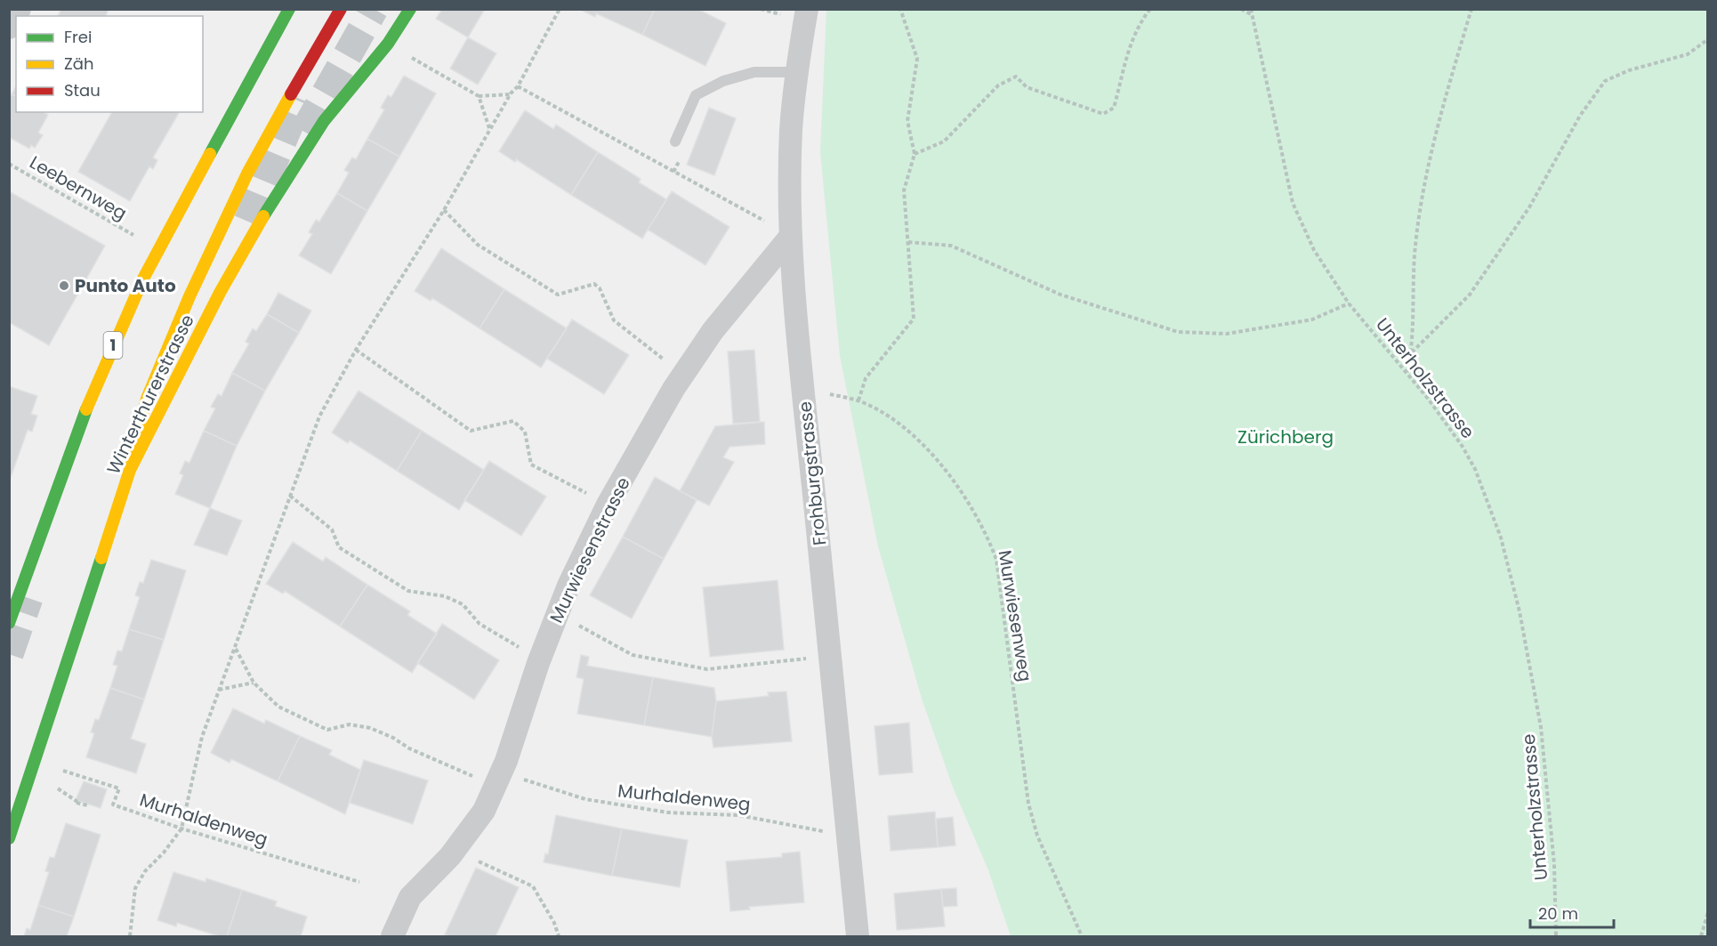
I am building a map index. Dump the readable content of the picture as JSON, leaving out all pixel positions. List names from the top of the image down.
{
  "streets": {
    "main road": ["1", "Winterthurerstrasse"],
    "street": ["Frohburgstrasse", "Murwiesenstrasse"],
    "path": [
      "Leebernweg",
      "Unterholzstrasse",
      "Murwiesenweg",
      "Murhaldenweg"
    ]
  },
  "crossings": [
    ["Frohburgstrasse", "Murwiesenstrasse"],
    ["Frohburgstrasse", "Murwiesenweg"]
  ],
  "parks": ["Zürichberg"],
  "places": ["Punto Auto"],
  "legend": ["Frei", "Zäh", "Stau"],
  "scale_bar": "20 m"
}
